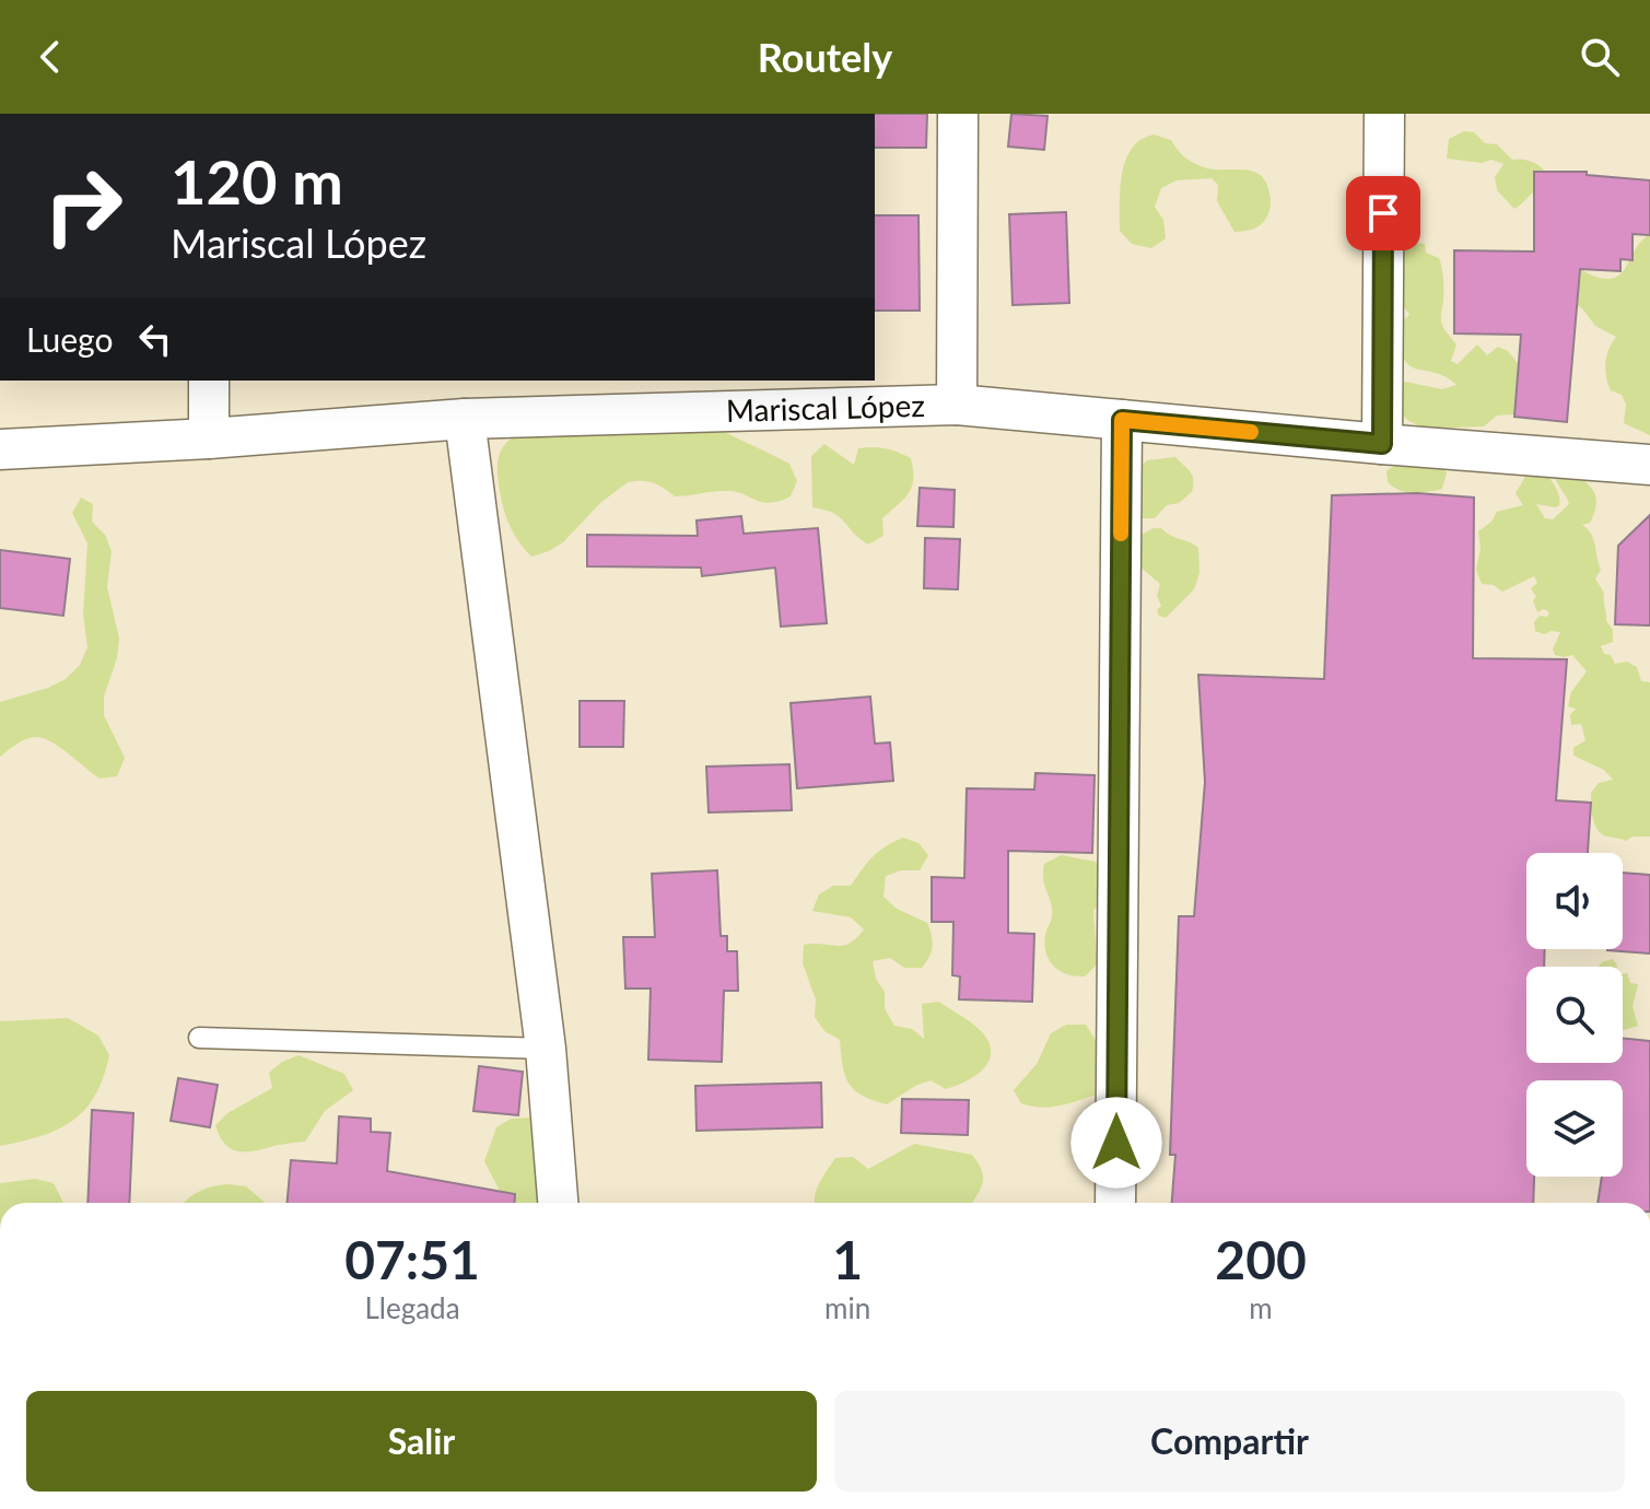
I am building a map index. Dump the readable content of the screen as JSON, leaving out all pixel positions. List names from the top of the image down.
{
  "streets": {
    "street": ["Mariscal López"]
  },
  "page": {
    "header": "Routely",
    "turn": ["120 m", "Mariscal López"],
    "then": "Luego",
    "eta": [
      "07:51",
      "Llegada",
      "1",
      "min",
      "200",
      "m"
    ],
    "buttons": ["Salir", "Compartir"]
  }
}
